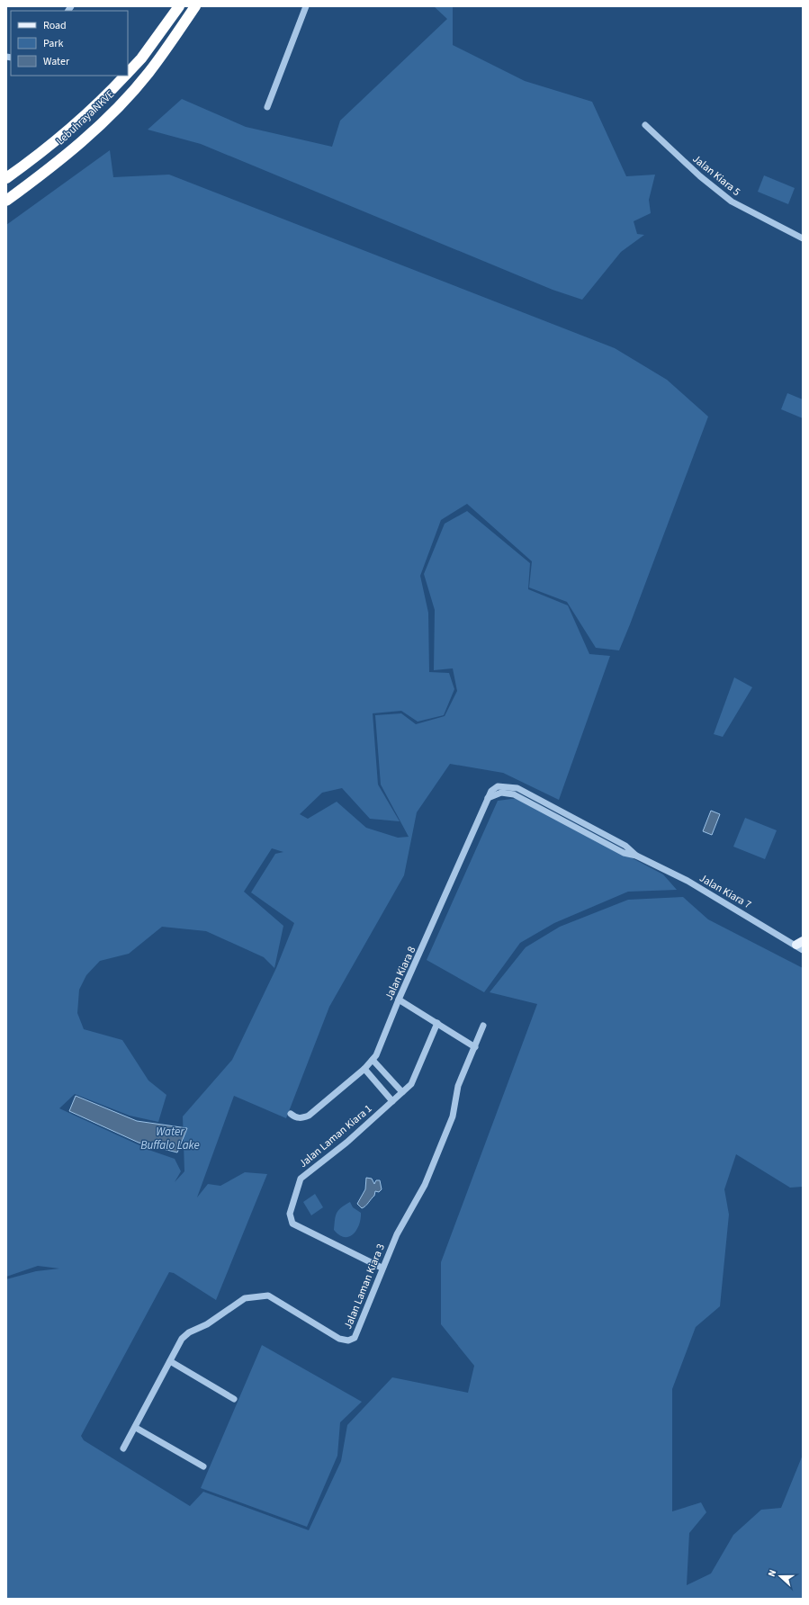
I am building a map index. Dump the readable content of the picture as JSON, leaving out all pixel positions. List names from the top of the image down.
{
  "streets": {
    "highway": ["Lebuhraya NKVE"],
    "street": [
      "Jalan Kiara 5",
      "Jalan Kiara 7",
      "Jalan Kiara 8",
      "Jalan Laman Kiara 1",
      "Jalan Laman Kiara 3"
    ]
  },
  "crossings": [
    ["Jalan Kiara 7", "Jalan Kiara 8"],
    ["Jalan Laman Kiara 1", "Jalan Laman Kiara 3"]
  ],
  "water": ["Water Buffalo Lake"],
  "legend": ["Road", "Park", "Water"],
  "north": "left"
}
